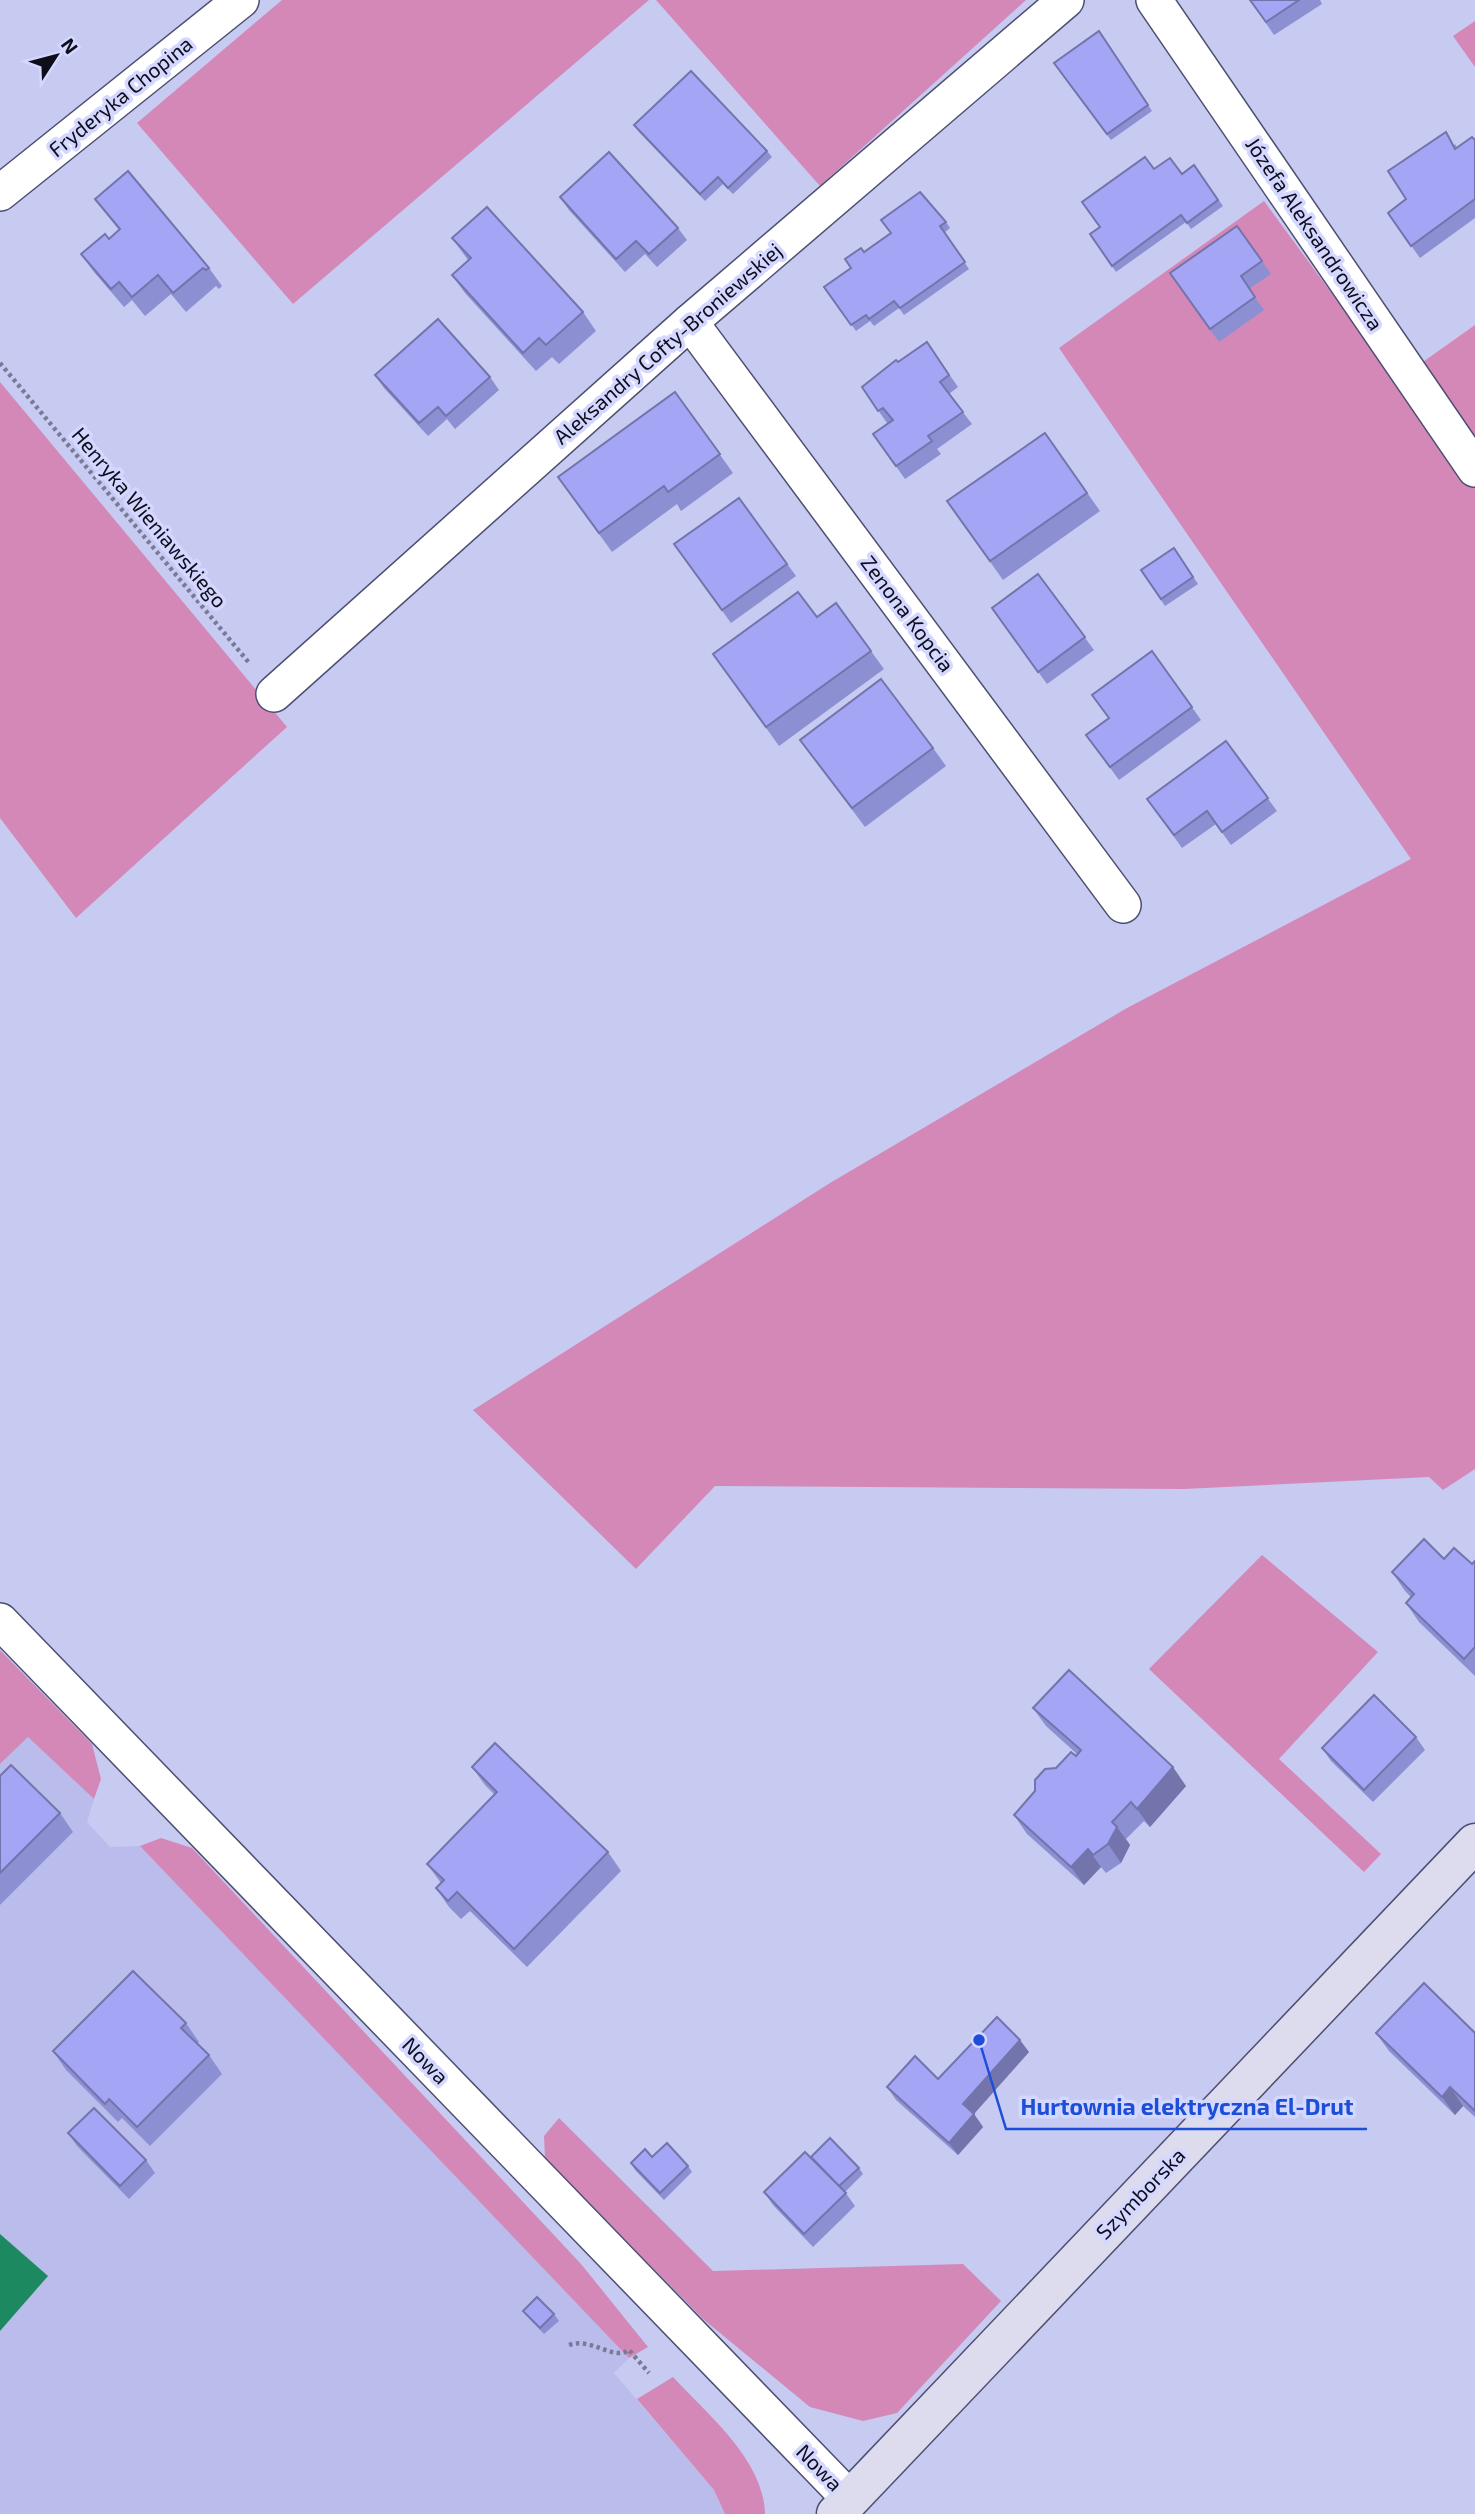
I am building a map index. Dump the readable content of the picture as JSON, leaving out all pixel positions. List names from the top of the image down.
{
  "streets": {
    "street": [
      "Fryderyka Chopina",
      "Józefa Aleksandrowicza",
      "Aleksandry Cofty-Broniewskiej",
      "Zenona Kopcia",
      "Nowa",
      "Szymborska"
    ],
    "path": ["Henryka Wieniawskiego"]
  },
  "crossings": [
    ["Aleksandry Cofty-Broniewskiej", "Henryka Wieniawskiego"],
    ["Aleksandry Cofty-Broniewskiej", "Zenona Kopcia"],
    ["Nowa", "Szymborska"]
  ],
  "places": ["Hurtownia elektryczna El-Drut"],
  "north": "top right"
}
